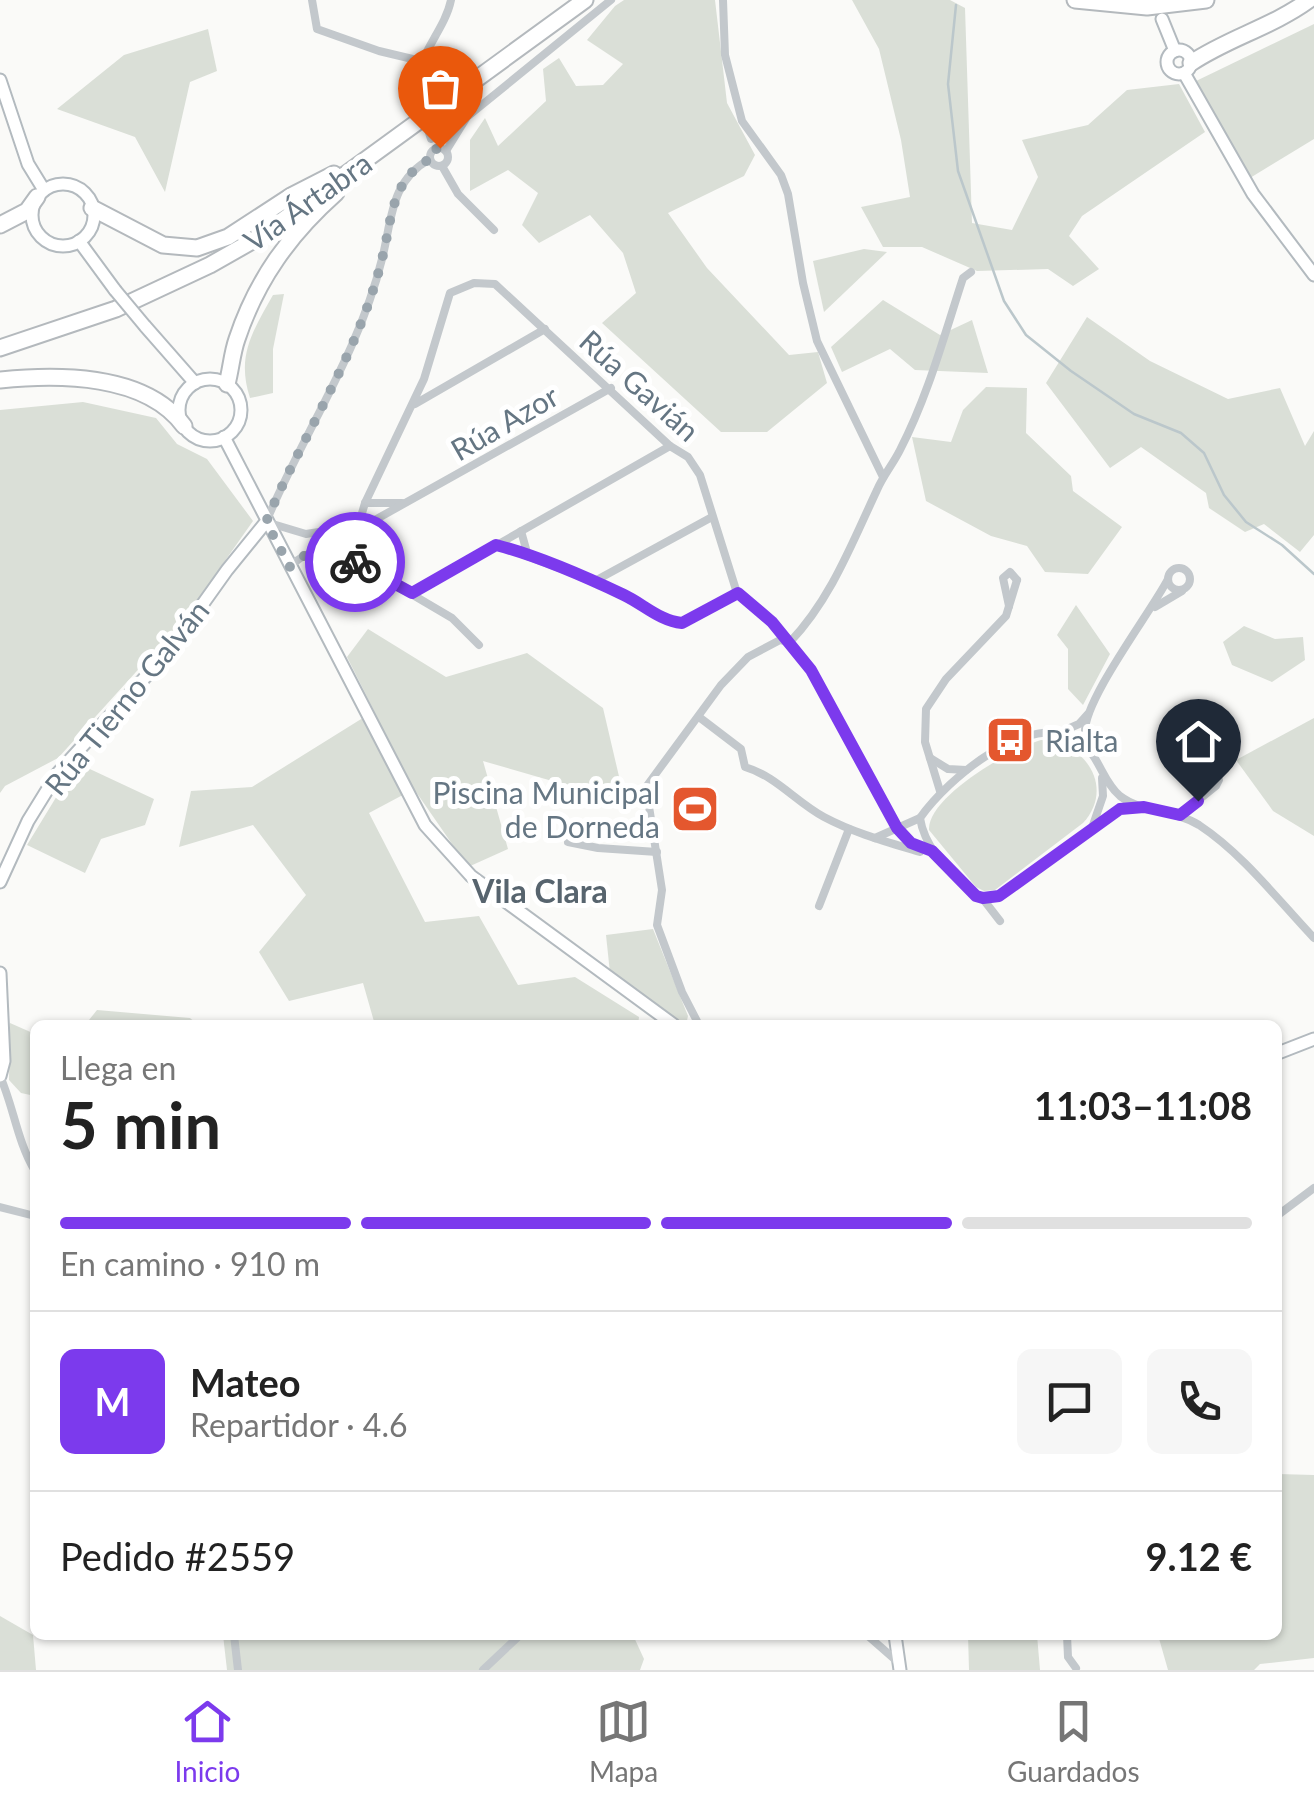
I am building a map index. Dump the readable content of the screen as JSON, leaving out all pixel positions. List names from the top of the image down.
{
  "streets": {
    "highway": ["Vía Ártabra"],
    "street": ["Rúa Gavián", "Rúa Azor", "Rúa Tierno Galván"]
  },
  "crossings": [
    ["Rúa Gavián", "Rúa Azor"]
  ],
  "districts": ["Vila Clara"],
  "places": {
    "bus stop": ["Rialta"],
    "sports": ["Piscina Municipal de Dorneda"]
  },
  "page": {
    "heading": ["5 min", "Llega en", "11:03–11:08"],
    "panel": [
      "Mateo",
      "Repartidor · 4.6",
      "Pedido #2559",
      "9.12 €"
    ],
    "bar": "En camino · 910 m",
    "round": "M",
    "tabs": ["Inicio", "Mapa", "Guardados"]
  }
}
